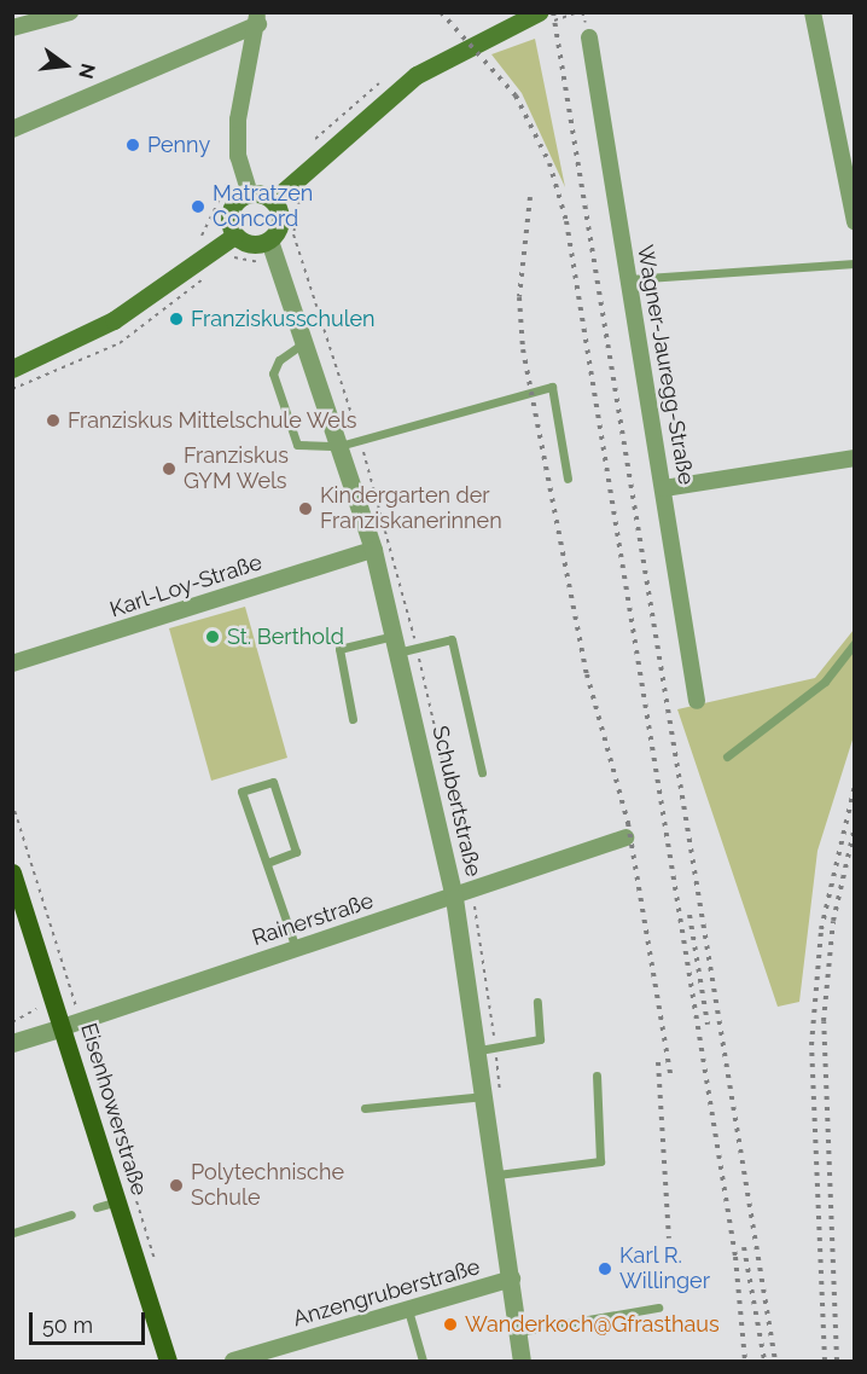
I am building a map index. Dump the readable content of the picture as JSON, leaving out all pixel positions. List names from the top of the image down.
{
  "streets": {
    "main road": ["Eisenhowerstraße"],
    "street": [
      "Wagner-Jauregg-Straße",
      "Karl-Loy-Straße",
      "Schubertstraße",
      "Rainerstraße",
      "Anzengruberstraße"
    ]
  },
  "crossings": [
    ["Karl-Loy-Straße", "Schubertstraße"],
    ["Schubertstraße", "Rainerstraße"],
    ["Schubertstraße", "Anzengruberstraße"],
    ["Rainerstraße", "Eisenhowerstraße"]
  ],
  "places": [
    "Penny",
    "Matratzen Concord",
    "Franziskusschulen",
    "Franziskus Mittelschule Wels",
    "Franziskus GYM Wels",
    "Kindergarten der Franziskanerinnen",
    "St. Berthold",
    "Polytechnische Schule",
    "Karl R. Willinger",
    "Wanderkoch@Gfrasthaus"
  ],
  "scale_bar": "50 m",
  "north": "right"
}
